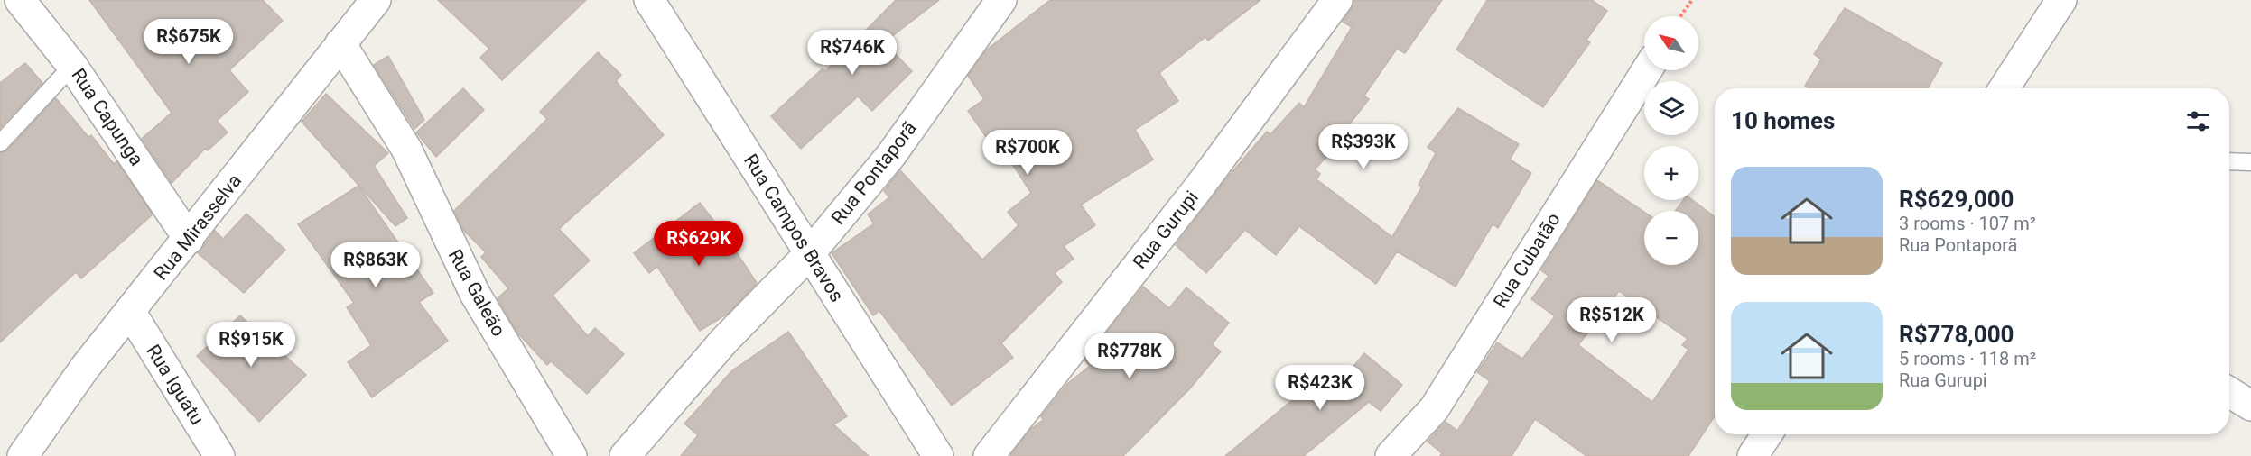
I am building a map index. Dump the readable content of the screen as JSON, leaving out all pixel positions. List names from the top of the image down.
{
  "streets": {
    "street": [
      "Rua Capunga",
      "Rua Pontaporã",
      "Rua Mirasselva",
      "Rua Campos Bravos",
      "Rua Gurupi",
      "Rua Cubatão",
      "Rua Galeão",
      "Rua Iguatu"
    ]
  },
  "crossings": [
    ["Rua Capunga", "Rua Mirasselva"],
    ["Rua Pontaporã", "Rua Campos Bravos"],
    ["Rua Mirasselva", "Rua Galeão"],
    ["Rua Mirasselva", "Rua Iguatu"]
  ],
  "north": "top left",
  "page": {
    "map_buttons": ["+", "−"],
    "price": [
      "R$675K",
      "R$746K",
      "R$393K",
      "R$700K",
      "R$629K",
      "R$863K",
      "R$512K",
      "R$915K",
      "R$778K",
      "R$423K"
    ],
    "heading": "10 homes",
    "list": [
      {
        "name": "R$629,000",
        "note": "3 rooms · 107 m² · Rua Pontaporã"
      },
      {
        "name": "R$778,000",
        "note": "5 rooms · 118 m² · Rua Gurupi"
      }
    ]
  }
}
